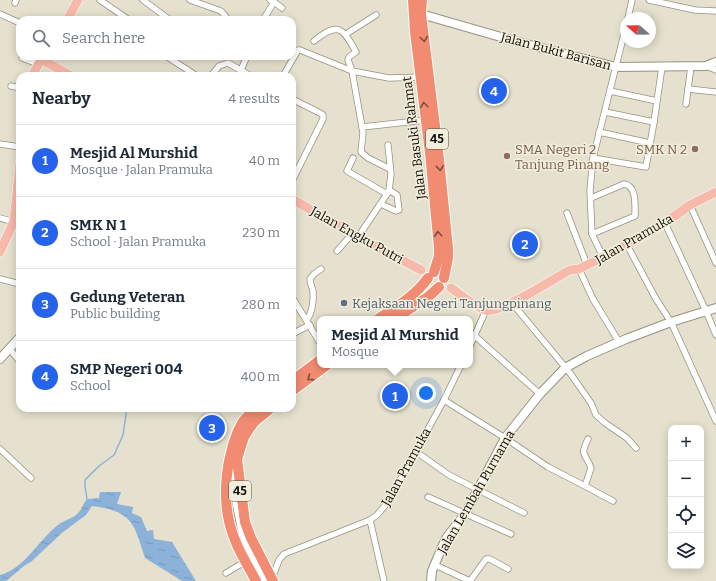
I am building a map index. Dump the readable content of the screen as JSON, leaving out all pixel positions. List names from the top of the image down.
{
  "streets": {
    "highway": ["Jalan Basuki Rahmat", "45"],
    "main road": ["Jalan Engku Putri", "Jalan Pramuka"],
    "street": ["Jalan Bukit Barisan", "Jalan Lembah Purnama"]
  },
  "crossings": [
    ["Jalan Bukit Barisan", "Jalan Basuki Rahmat"],
    ["Jalan Basuki Rahmat", "Jalan Engku Putri"],
    ["45", "Jalan Pramuka"]
  ],
  "places": ["SMK N 2", "SMA Negeri 2 Tanjung Pinang", "Kejaksaan Negeri Tanjungpinang"],
  "north": "left",
  "page": {
    "search": "Search here",
    "heading": ["Nearby", "4 results"],
    "pins": [
      "4",
      "2",
      "1",
      "3"
    ],
    "list": [
      {
        "mark": "1",
        "name": "Mesjid Al Murshid",
        "note": "Mosque · Jalan Pramuka",
        "value": "40 m"
      },
      {
        "mark": "2",
        "name": "SMK N 1",
        "note": "School · Jalan Pramuka",
        "value": "230 m"
      },
      {
        "mark": "3",
        "name": "Gedung Veteran",
        "note": "Public building",
        "value": "280 m"
      },
      {
        "mark": "4",
        "name": "SMP Negeri 004",
        "note": "School",
        "value": "400 m"
      }
    ],
    "popup": ["Mesjid Al Murshid", "Mosque"],
    "map_buttons": ["+", "−"]
  }
}
